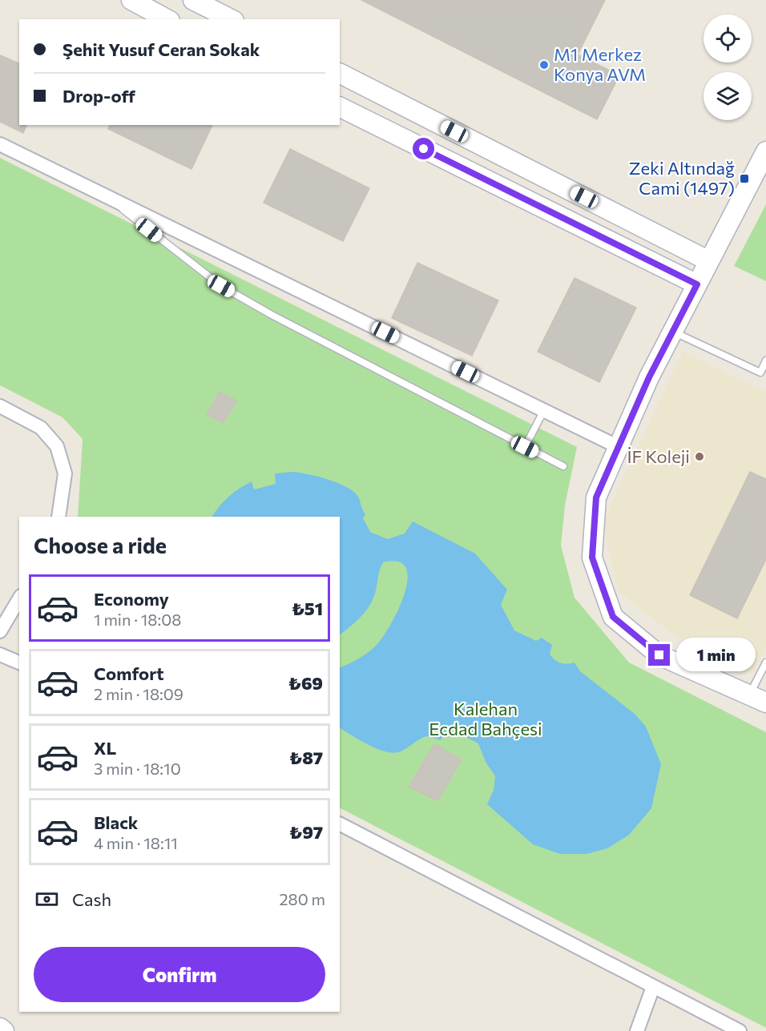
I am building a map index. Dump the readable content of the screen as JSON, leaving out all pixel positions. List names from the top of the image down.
{
  "parks": ["Kalehan Ecdad Bahçesi"],
  "places": {
    "other": ["M1 Merkez Konya AVM", "İF Koleji"],
    "transit": ["Zeki Altındağ Cami (1497)"]
  },
  "page": {
    "banner": ["Şehit Yusuf Ceran Sokak", "Drop-off"],
    "heading": "Choose a ride",
    "list": [
      {
        "name": "Economy",
        "note": "1 min · 18:08",
        "value": "₺51"
      },
      {
        "name": "Comfort",
        "note": "2 min · 18:09",
        "value": "₺69"
      },
      {
        "name": "XL",
        "note": "3 min · 18:10",
        "value": "₺87"
      },
      {
        "name": "Black",
        "note": "4 min · 18:11",
        "value": "₺97"
      }
    ],
    "bubble": "1 min",
    "pay": ["Cash", "280 m"],
    "buttons": "Confirm"
  }
}
